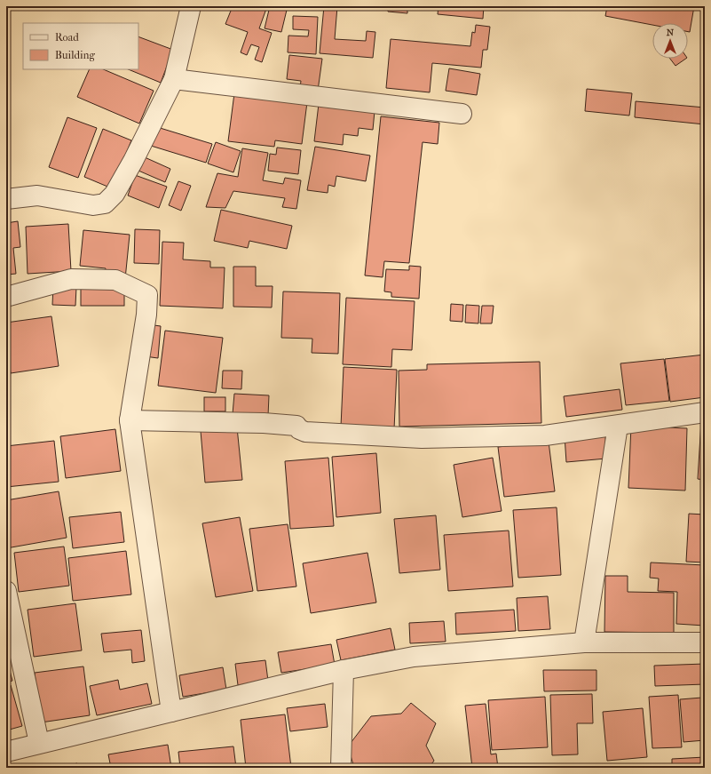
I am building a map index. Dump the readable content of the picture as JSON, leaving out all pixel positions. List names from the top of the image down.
{
  "legend": ["Road", "Building"],
  "north": "top"
}
